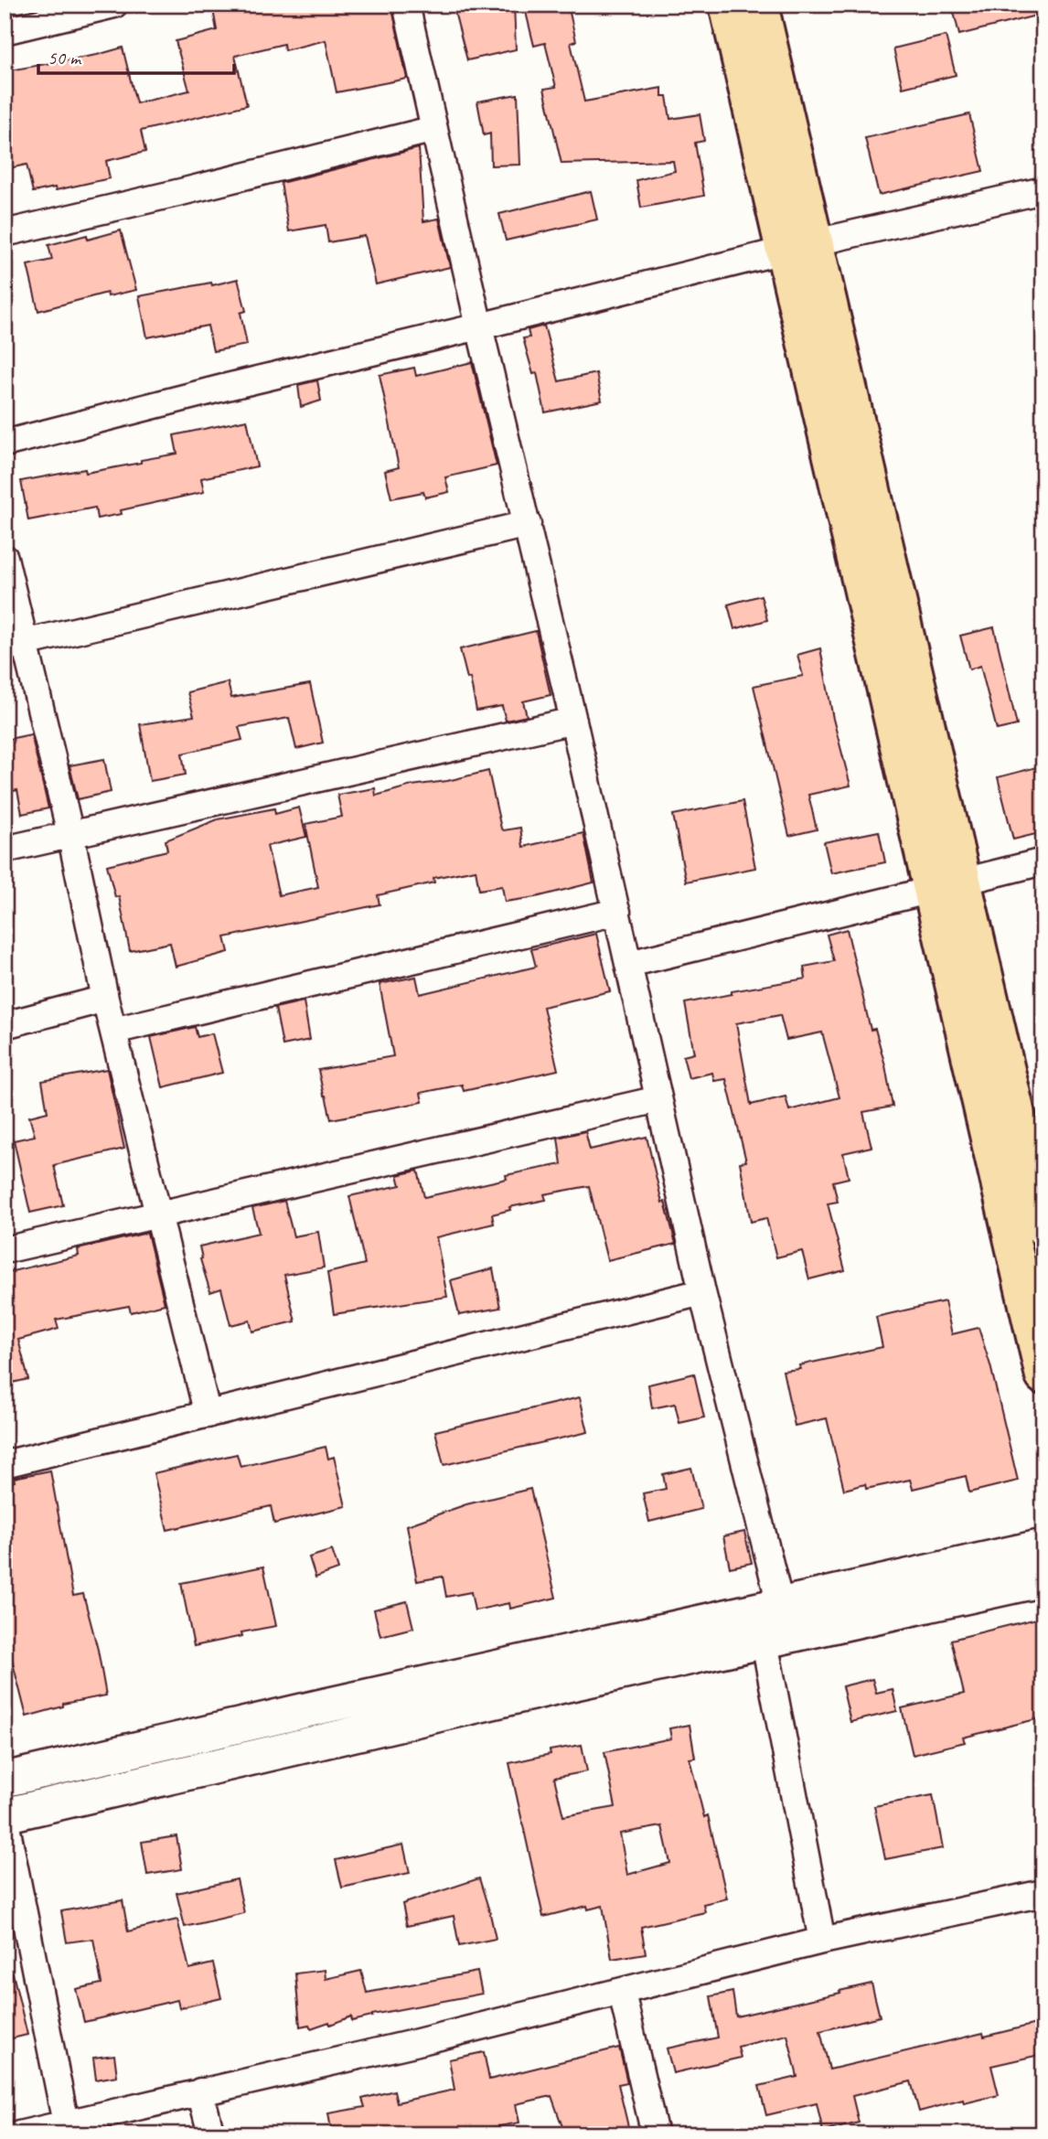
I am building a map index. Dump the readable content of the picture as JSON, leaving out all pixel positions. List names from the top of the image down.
{
  "scale_bar": "50 m"
}
